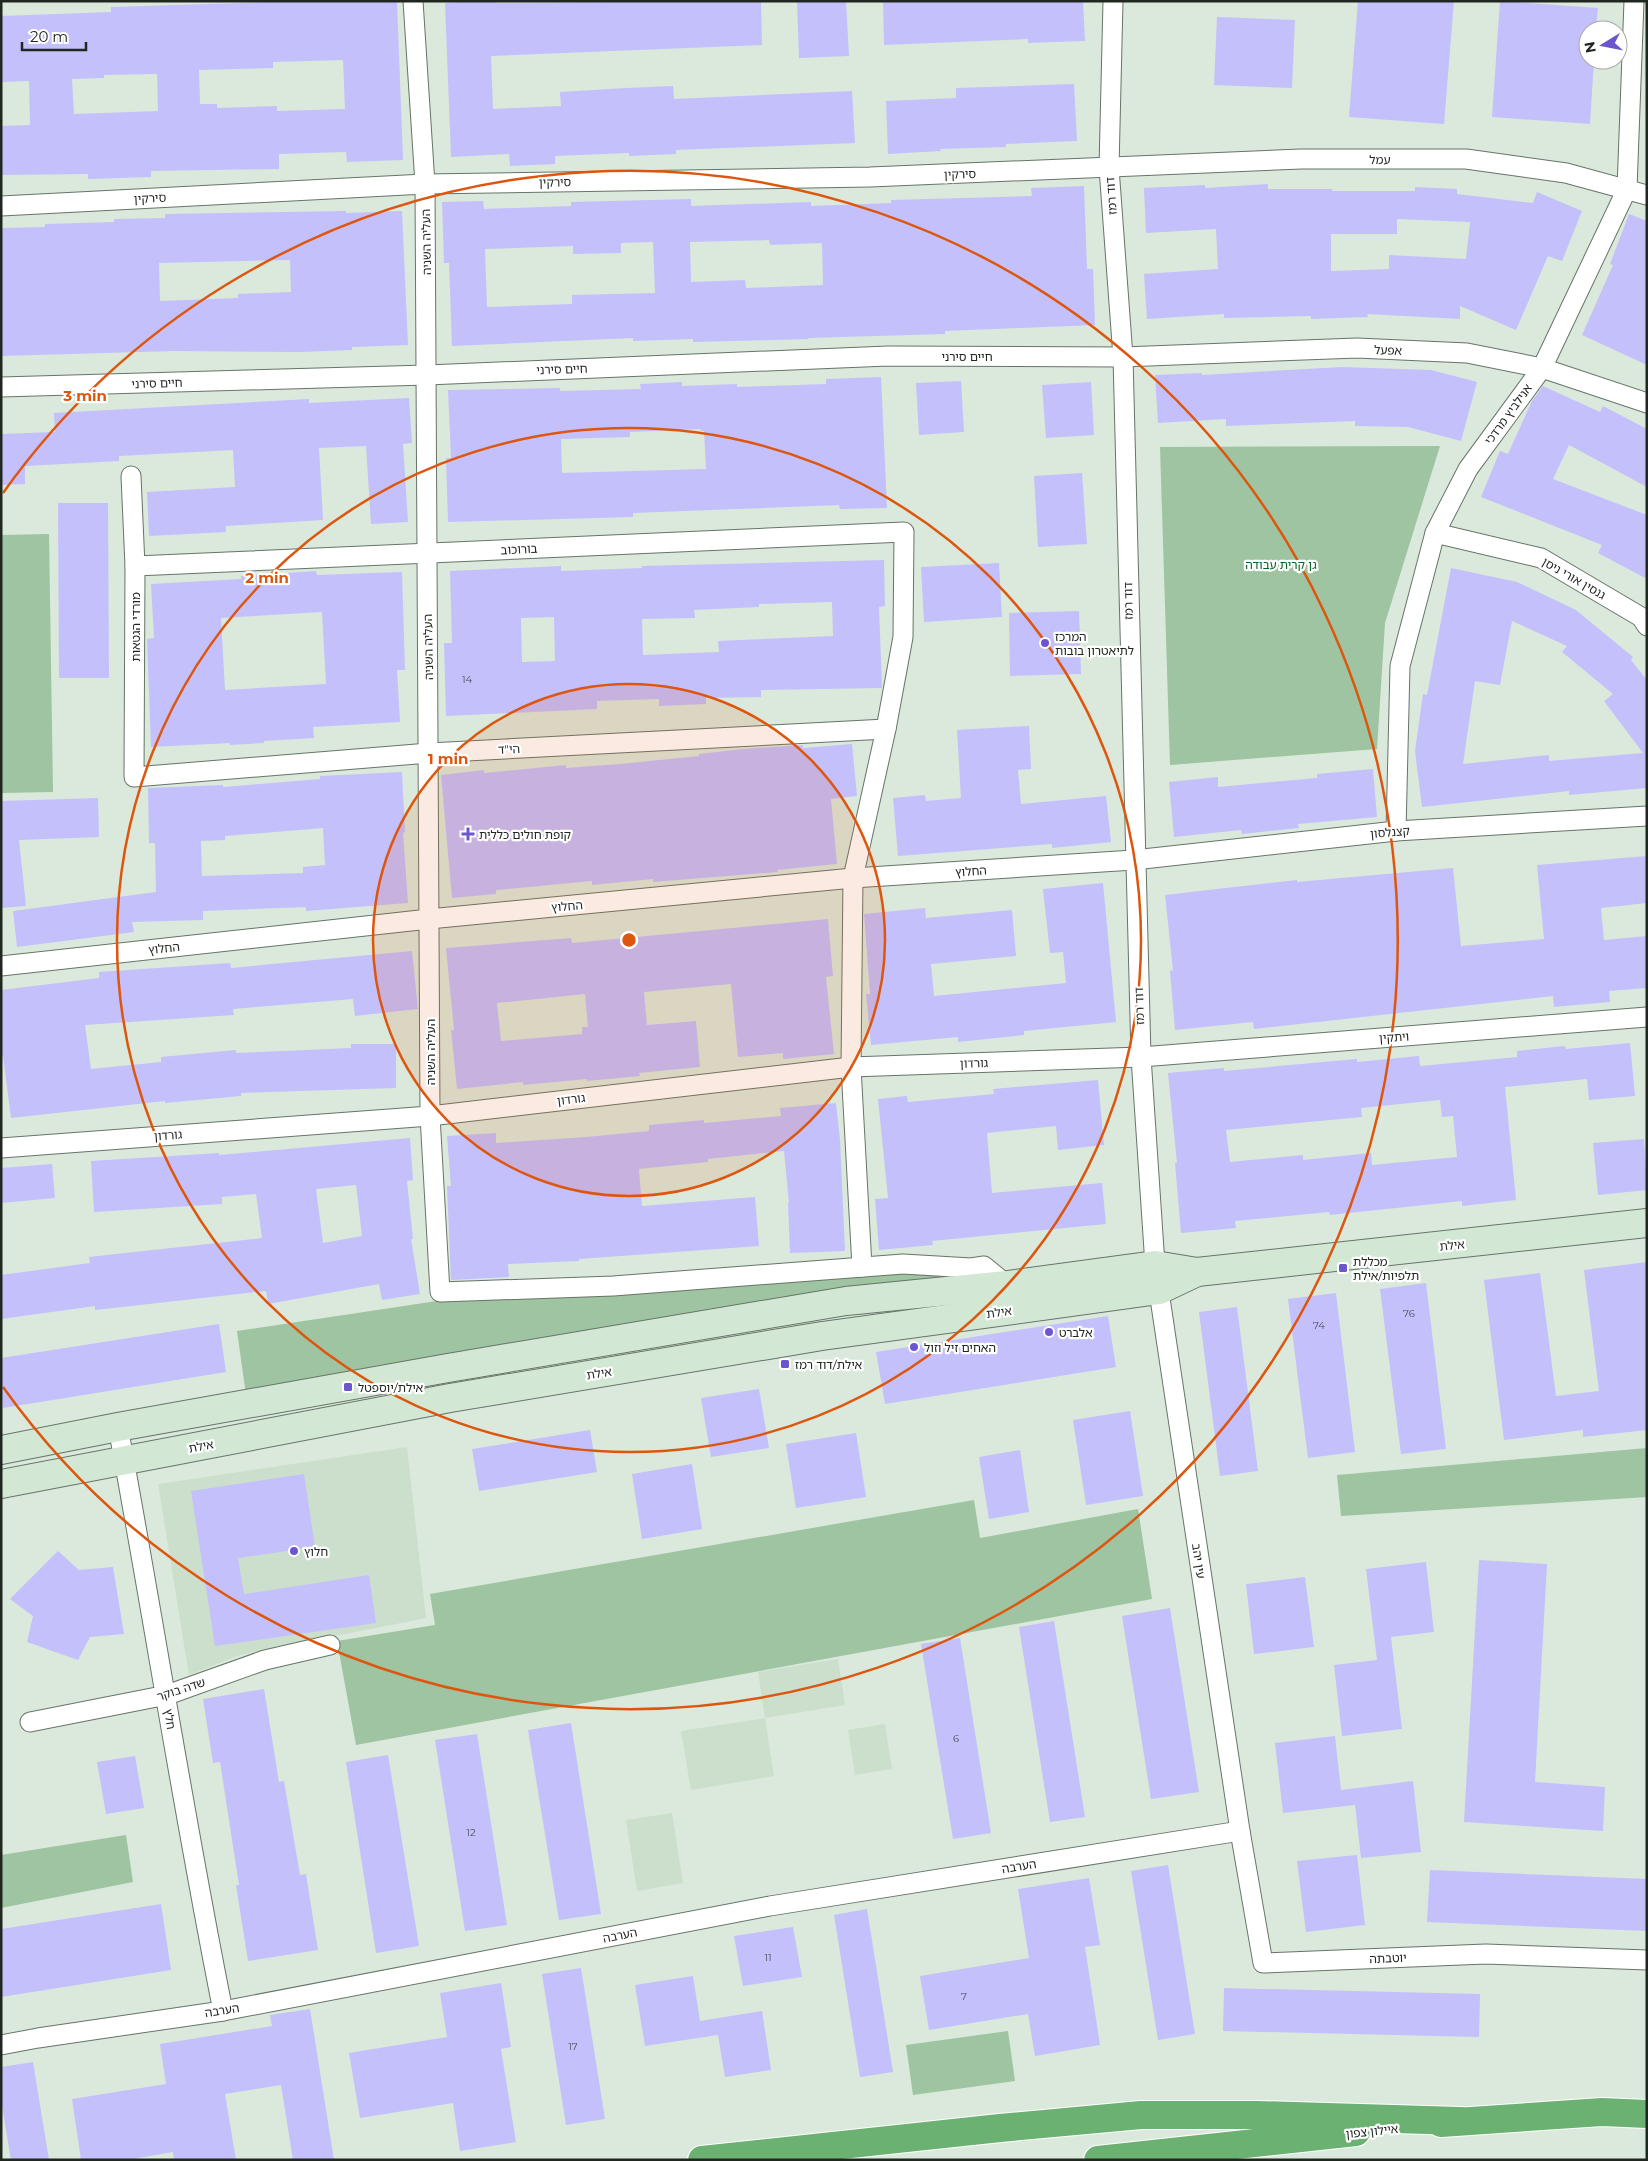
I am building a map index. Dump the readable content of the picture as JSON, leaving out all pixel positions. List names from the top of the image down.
{
  "streets": {
    "highway": ["איילון צפון"],
    "street": [
      "עמל",
      "סירקין",
      "דוד רמז",
      "העליה השניה",
      "אפעל",
      "חיים סירני",
      "אנילביץ מרדכי",
      "בורוכוב",
      "גנסין אורי ניסן",
      "מורדי הגטאות",
      "הי\"ד",
      "קצנלסון",
      "החלוץ",
      "ויתקין",
      "גורדון",
      "אילת",
      "עין יהב",
      "שדה בוקר",
      "חלץ",
      "הערבה",
      "יוטבתה"
    ]
  },
  "crossings": [
    ["עמל", "סירקין"],
    ["עמל", "דוד רמז"],
    ["עמל", "אנילביץ מרדכי"],
    ["סירקין", "דוד רמז"],
    ["סירקין", "העליה השניה"],
    ["דוד רמז", "אפעל"],
    ["דוד רמז", "חיים סירני"],
    ["דוד רמז", "קצנלסון"],
    ["דוד רמז", "החלוץ"],
    ["דוד רמז", "ויתקין"],
    ["דוד רמז", "גורדון"],
    ["דוד רמז", "אילת"],
    ["דוד רמז", "עין יהב"],
    ["העליה השניה", "חיים סירני"],
    ["העליה השניה", "בורוכוב"],
    ["העליה השניה", "הי\"ד"],
    ["העליה השניה", "החלוץ"],
    ["העליה השניה", "גורדון"],
    ["אפעל", "חיים סירני"],
    ["אפעל", "אנילביץ מרדכי"],
    ["אנילביץ מרדכי", "גנסין אורי ניסן"],
    ["אנילביץ מרדכי", "קצנלסון"],
    ["בורוכוב", "מורדי הגטאות"],
    ["בורוכוב", "הי\"ד"],
    ["מורדי הגטאות", "הי\"ד"],
    ["קצנלסון", "החלוץ"],
    ["ויתקין", "גורדון"],
    ["אילת", "עין יהב"],
    ["אילת", "חלץ"],
    ["עין יהב", "הערבה"],
    ["עין יהב", "יוטבתה"],
    ["שדה בוקר", "חלץ"],
    ["חלץ", "הערבה"],
    ["הערבה", "יוטבתה"]
  ],
  "parks": ["גן קרית עבודה"],
  "places": {
    "other": [
      "המרכז לתיאטרון בובות",
      "אלברט",
      "האחים זיל וזול",
      "חלוץ"
    ],
    "health": ["קופת חולים כללית"],
    "transit": ["מכללת תלפיות/אילת", "אילת/דוד רמז", "אילת/יוספטל"]
  },
  "house_numbers": [
    "14",
    "76",
    "74",
    "6",
    "12",
    "11",
    "7",
    "17"
  ],
  "scale_bar": "20 m",
  "north": "left",
  "rings": ["3 min", "2 min", "1 min"]
}
